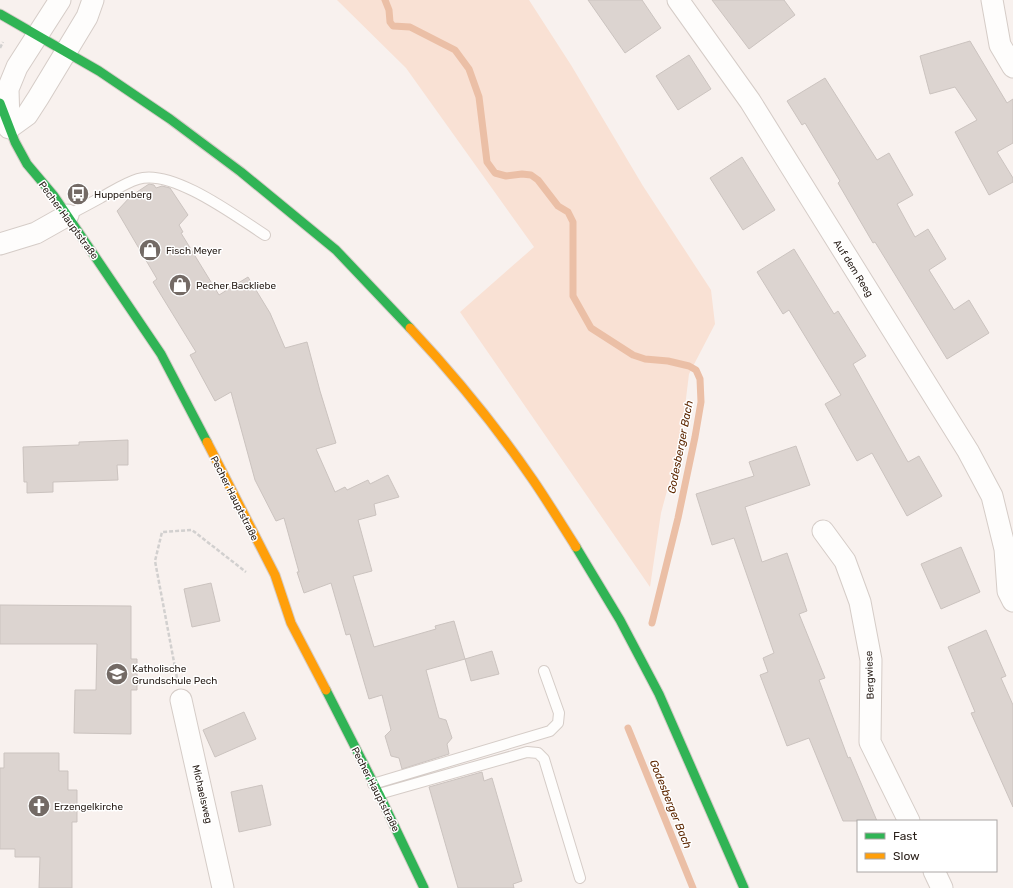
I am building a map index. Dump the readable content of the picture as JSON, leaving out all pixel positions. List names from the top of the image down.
{
  "streets": {
    "main road": ["Pecher Hauptstraße"],
    "street": ["Auf dem Reeg", "Bergwiese", "Michaelsweg"]
  },
  "water": ["Godesberger Bach"],
  "places": {
    "bus stop": ["Huppenberg"],
    "shop": ["Fisch Meyer", "Pecher Backliebe"],
    "school or university": ["Katholische Grundschule Pech"],
    "church": ["Erzengelkirche"]
  },
  "legend": ["Fast", "Slow"]
}
